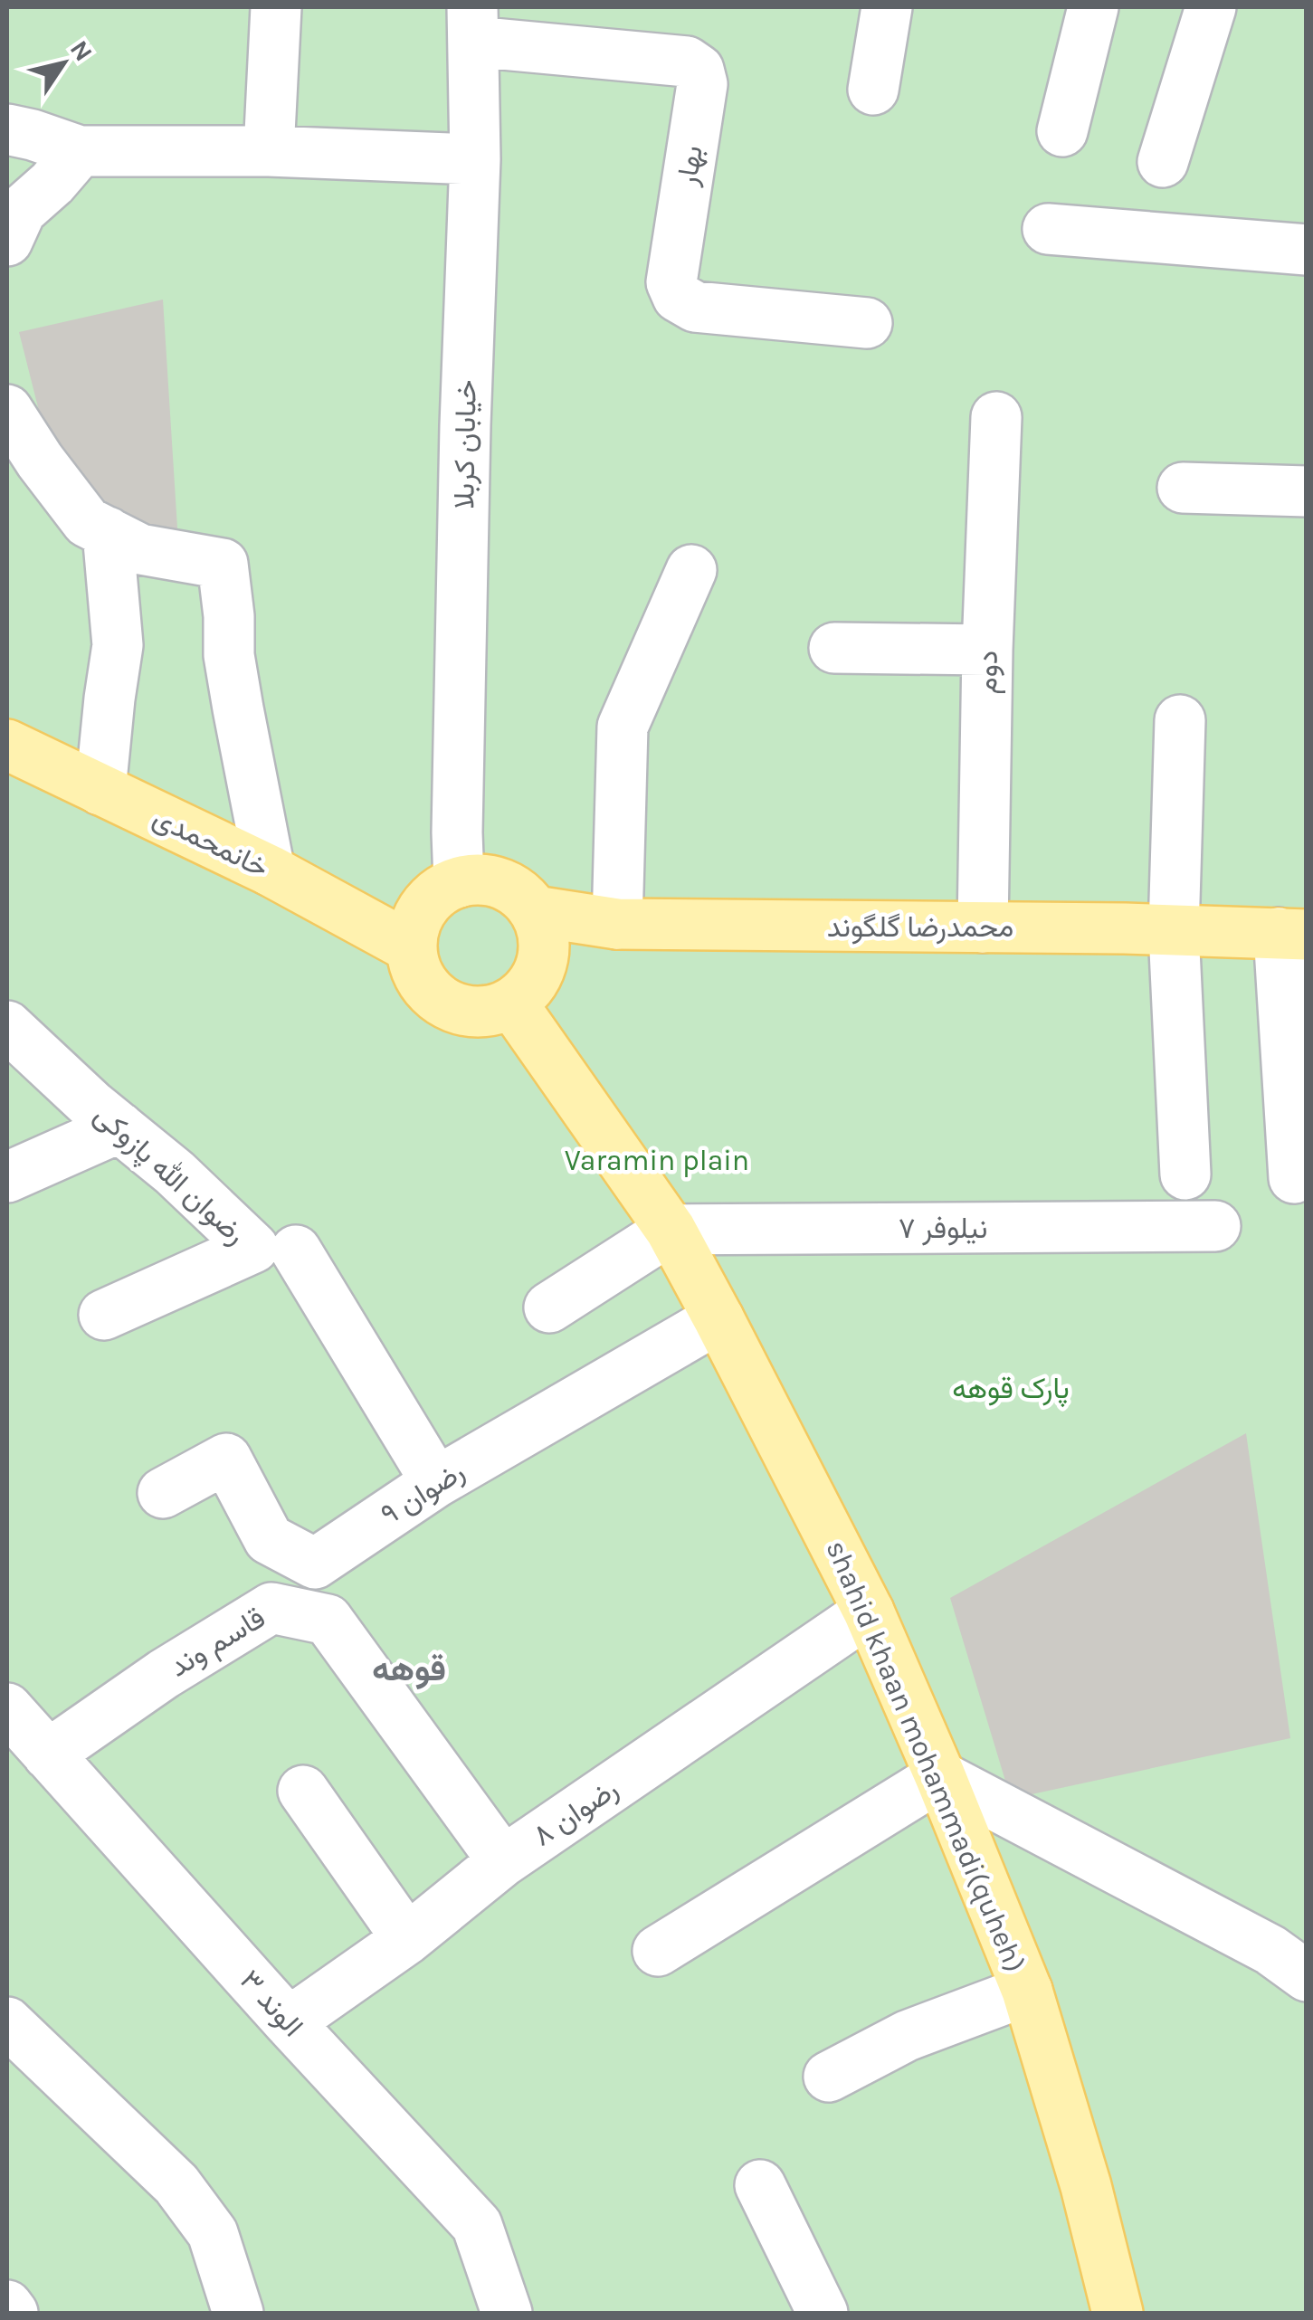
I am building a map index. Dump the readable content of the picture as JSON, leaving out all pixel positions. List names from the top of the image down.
{
  "streets": {
    "main road": ["خانمحمدی", "محمدرضا گلگوند", "shahid khaan mohammadi(quheh)"],
    "street": [
      "بهار",
      "خیابان کربلا",
      "دوم",
      "رضوان الله پازوکی",
      "نیلوفر ۷",
      "رضوان ۹",
      "قاسم وند",
      "رضوان ۸",
      "الوند ۳"
    ]
  },
  "crossings": [
    ["بهار", "خیابان کربلا"],
    ["خیابان کربلا", "خانمحمدی"],
    ["خیابان کربلا", "محمدرضا گلگوند"],
    ["خیابان کربلا", "shahid khaan mohammadi(quheh)"],
    ["دوم", "محمدرضا گلگوند"],
    ["خانمحمدی", "محمدرضا گلگوند"],
    ["خانمحمدی", "shahid khaan mohammadi(quheh)"],
    ["محمدرضا گلگوند", "shahid khaan mohammadi(quheh)"],
    ["نیلوفر ۷", "shahid khaan mohammadi(quheh)"],
    ["رضوان ۹", "shahid khaan mohammadi(quheh)"],
    ["قاسم وند", "رضوان ۸"],
    ["قاسم وند", "الوند ۳"],
    ["shahid khaan mohammadi(quheh)", "رضوان ۸"],
    ["رضوان ۸", "الوند ۳"]
  ],
  "districts": ["قوهه"],
  "parks": ["Varamin plain", "پارک قوهه"],
  "north": "top right"
}
